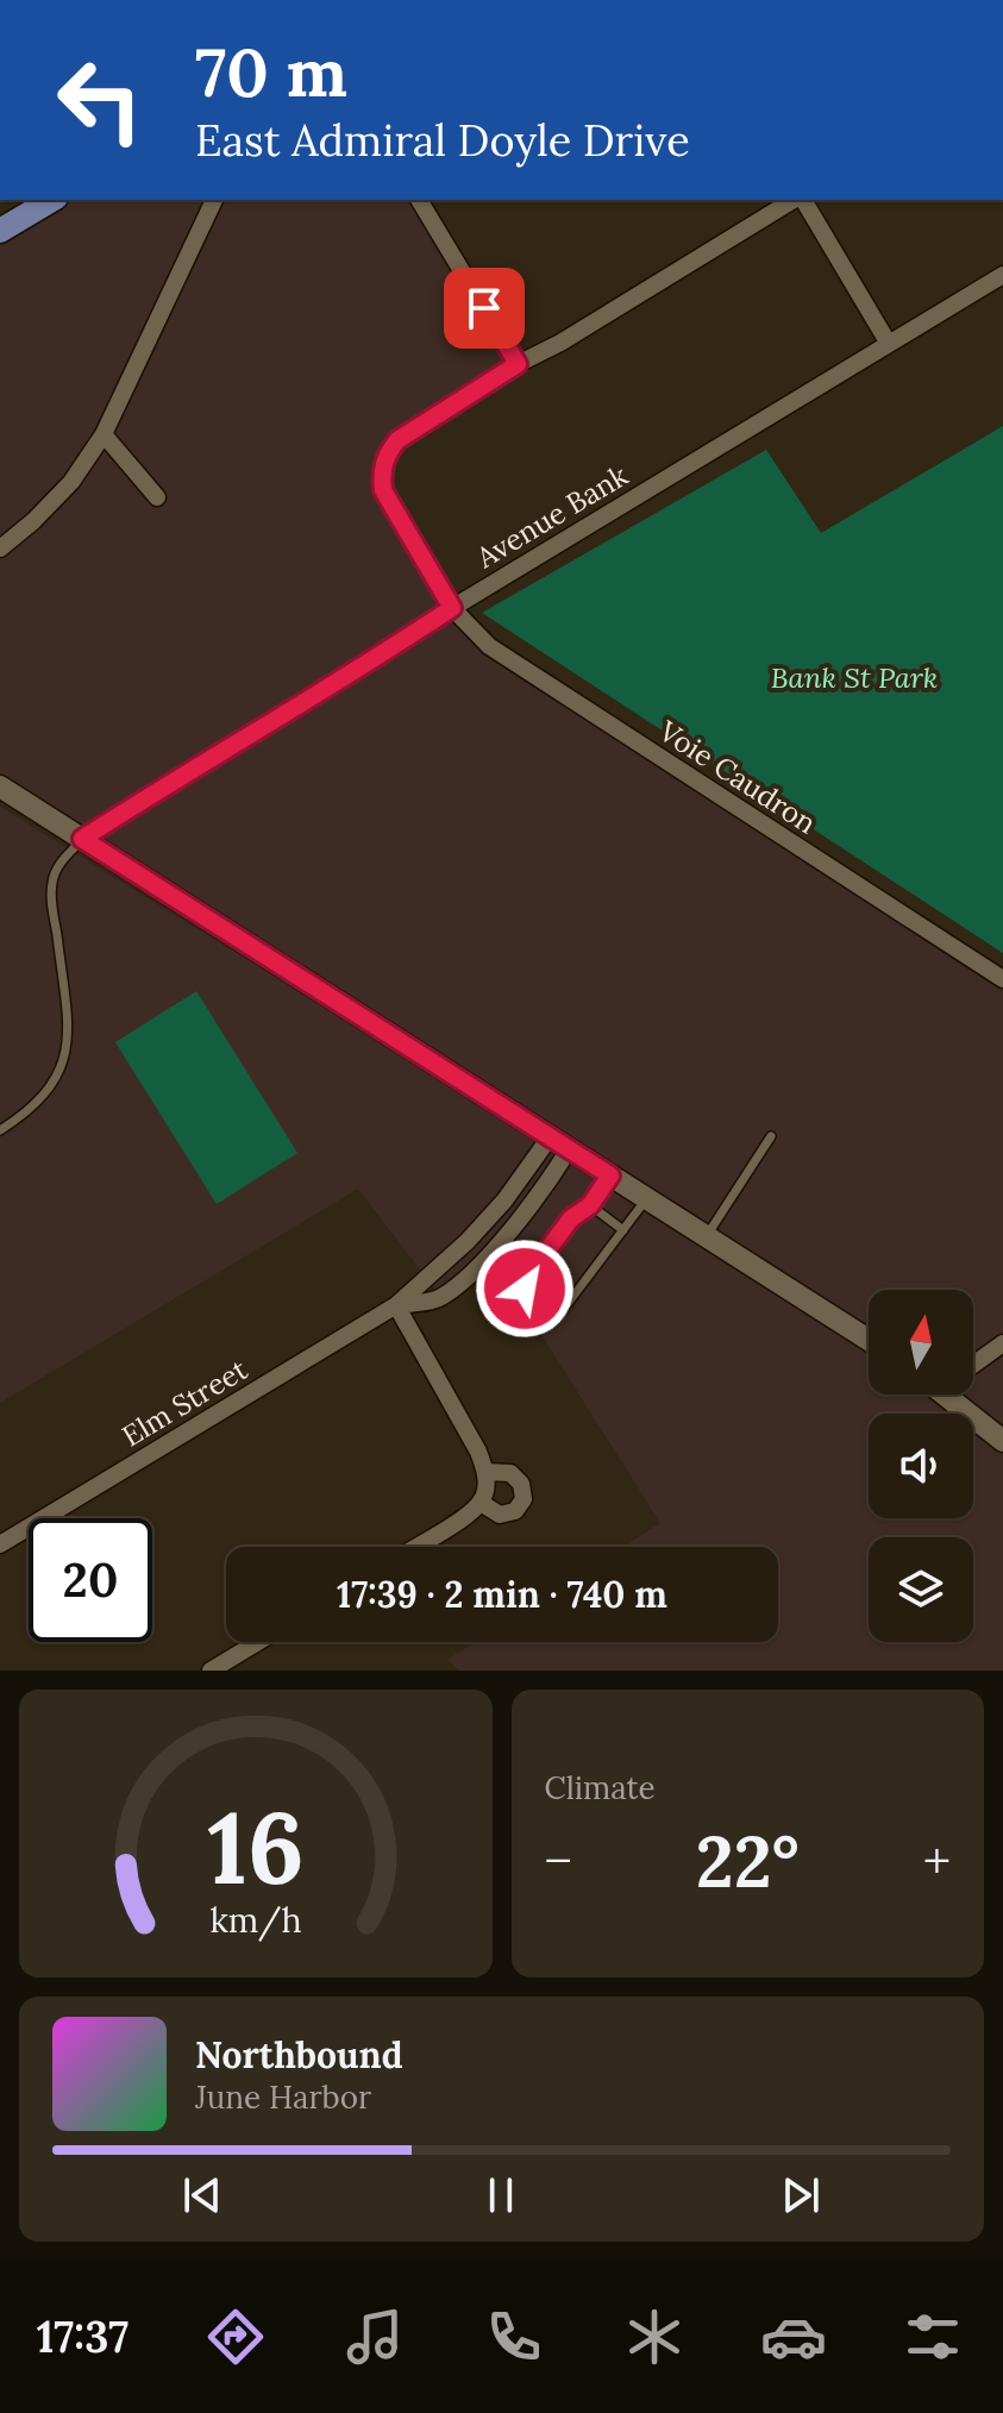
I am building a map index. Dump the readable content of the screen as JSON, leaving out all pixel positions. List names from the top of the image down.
{
  "streets": {
    "street": ["Avenue Bank", "Voie Caudron", "Elm Street"]
  },
  "crossings": [
    ["Avenue Bank", "Voie Caudron"]
  ],
  "parks": ["Bank St Park"],
  "north": "top",
  "page": {
    "turn": ["70 m", "East Admiral Doyle Drive"],
    "limit": "20",
    "trip": "17:39 · 2 min · 740 m",
    "tile": "Climate",
    "heat": ["−", "22°", "+"],
    "song": ["Northbound", "June Harbor"],
    "tabs": "17:37",
    "gauge": ["16", "km/h"]
  }
}
